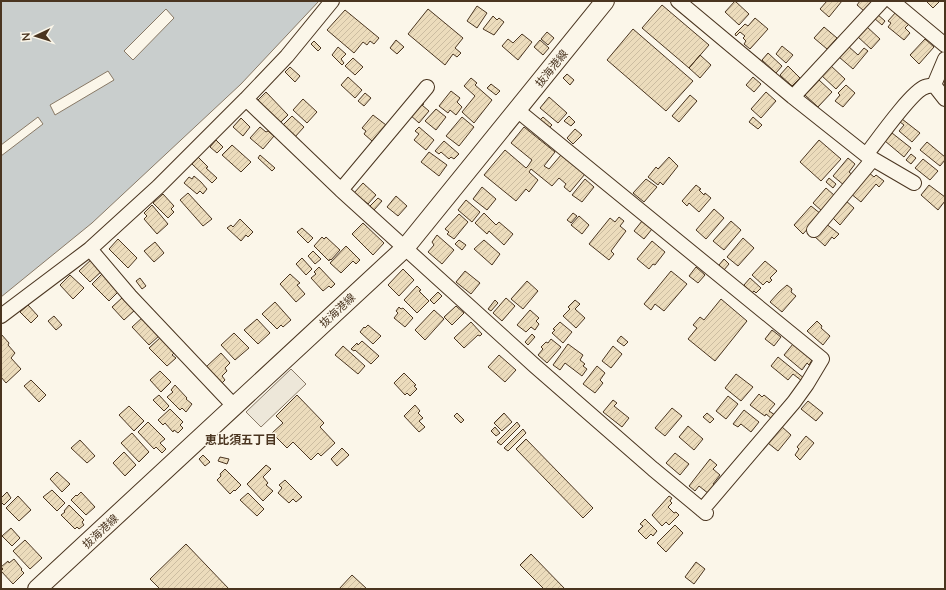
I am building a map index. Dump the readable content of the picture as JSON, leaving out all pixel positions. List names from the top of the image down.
{
  "streets": {
    "main road": ["抜海港線"]
  },
  "districts": ["恵比須五丁目"],
  "north": "left"
}
